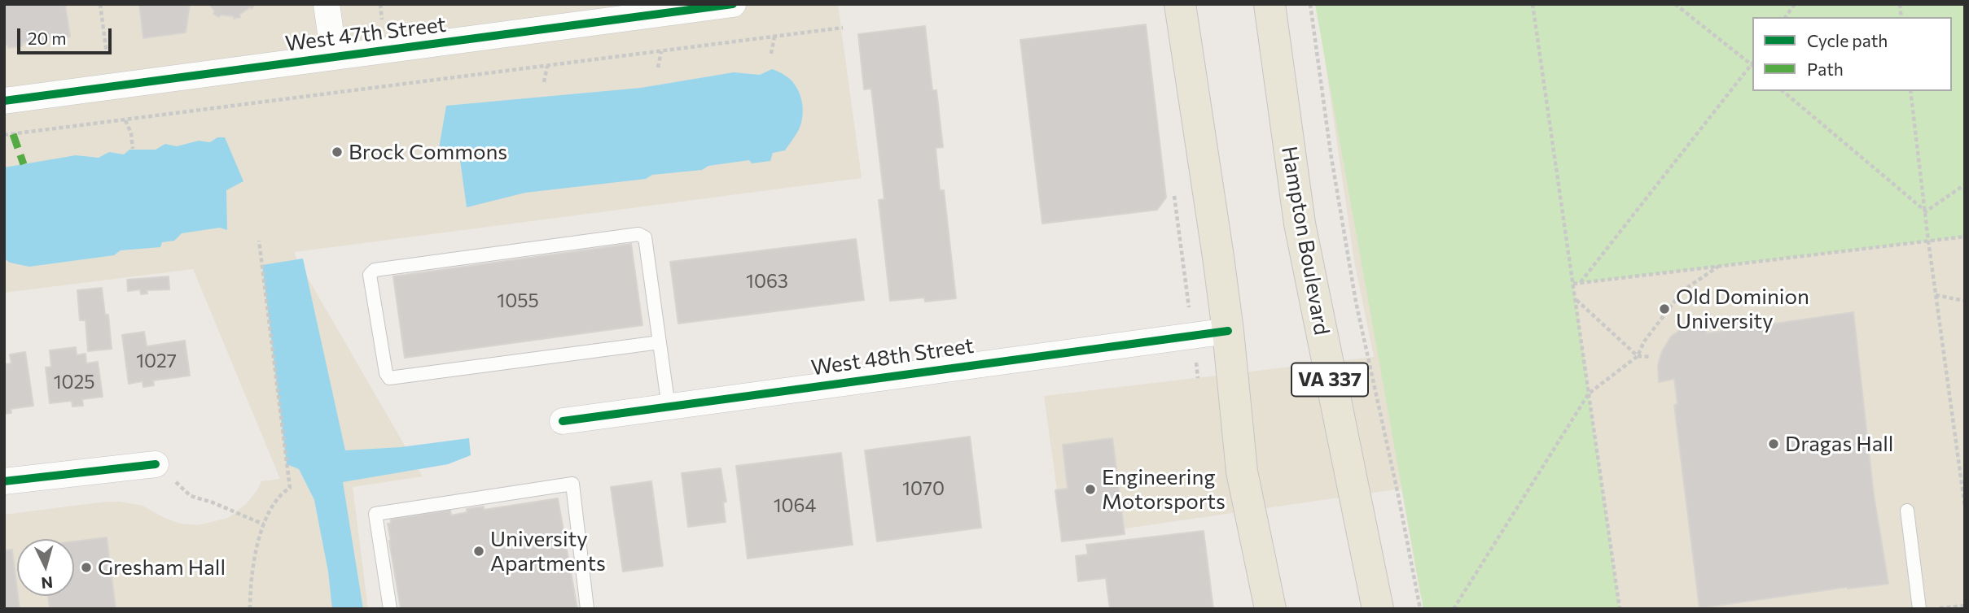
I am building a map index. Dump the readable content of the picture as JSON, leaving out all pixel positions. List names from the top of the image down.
{
  "streets": {
    "main road": ["Hampton Boulevard", "VA 337"],
    "street": ["West 47th Street", "West 48th Street"]
  },
  "places": [
    "Brock Commons",
    "Old Dominion University",
    "Dragas Hall",
    "Engineering Motorsports",
    "University Apartments",
    "Gresham Hall"
  ],
  "house_numbers": [
    "1063",
    "1055",
    "1027",
    "1025",
    "1070",
    "1064"
  ],
  "legend": ["Cycle path", "Path"],
  "scale_bar": "20 m",
  "north": "bottom"
}
